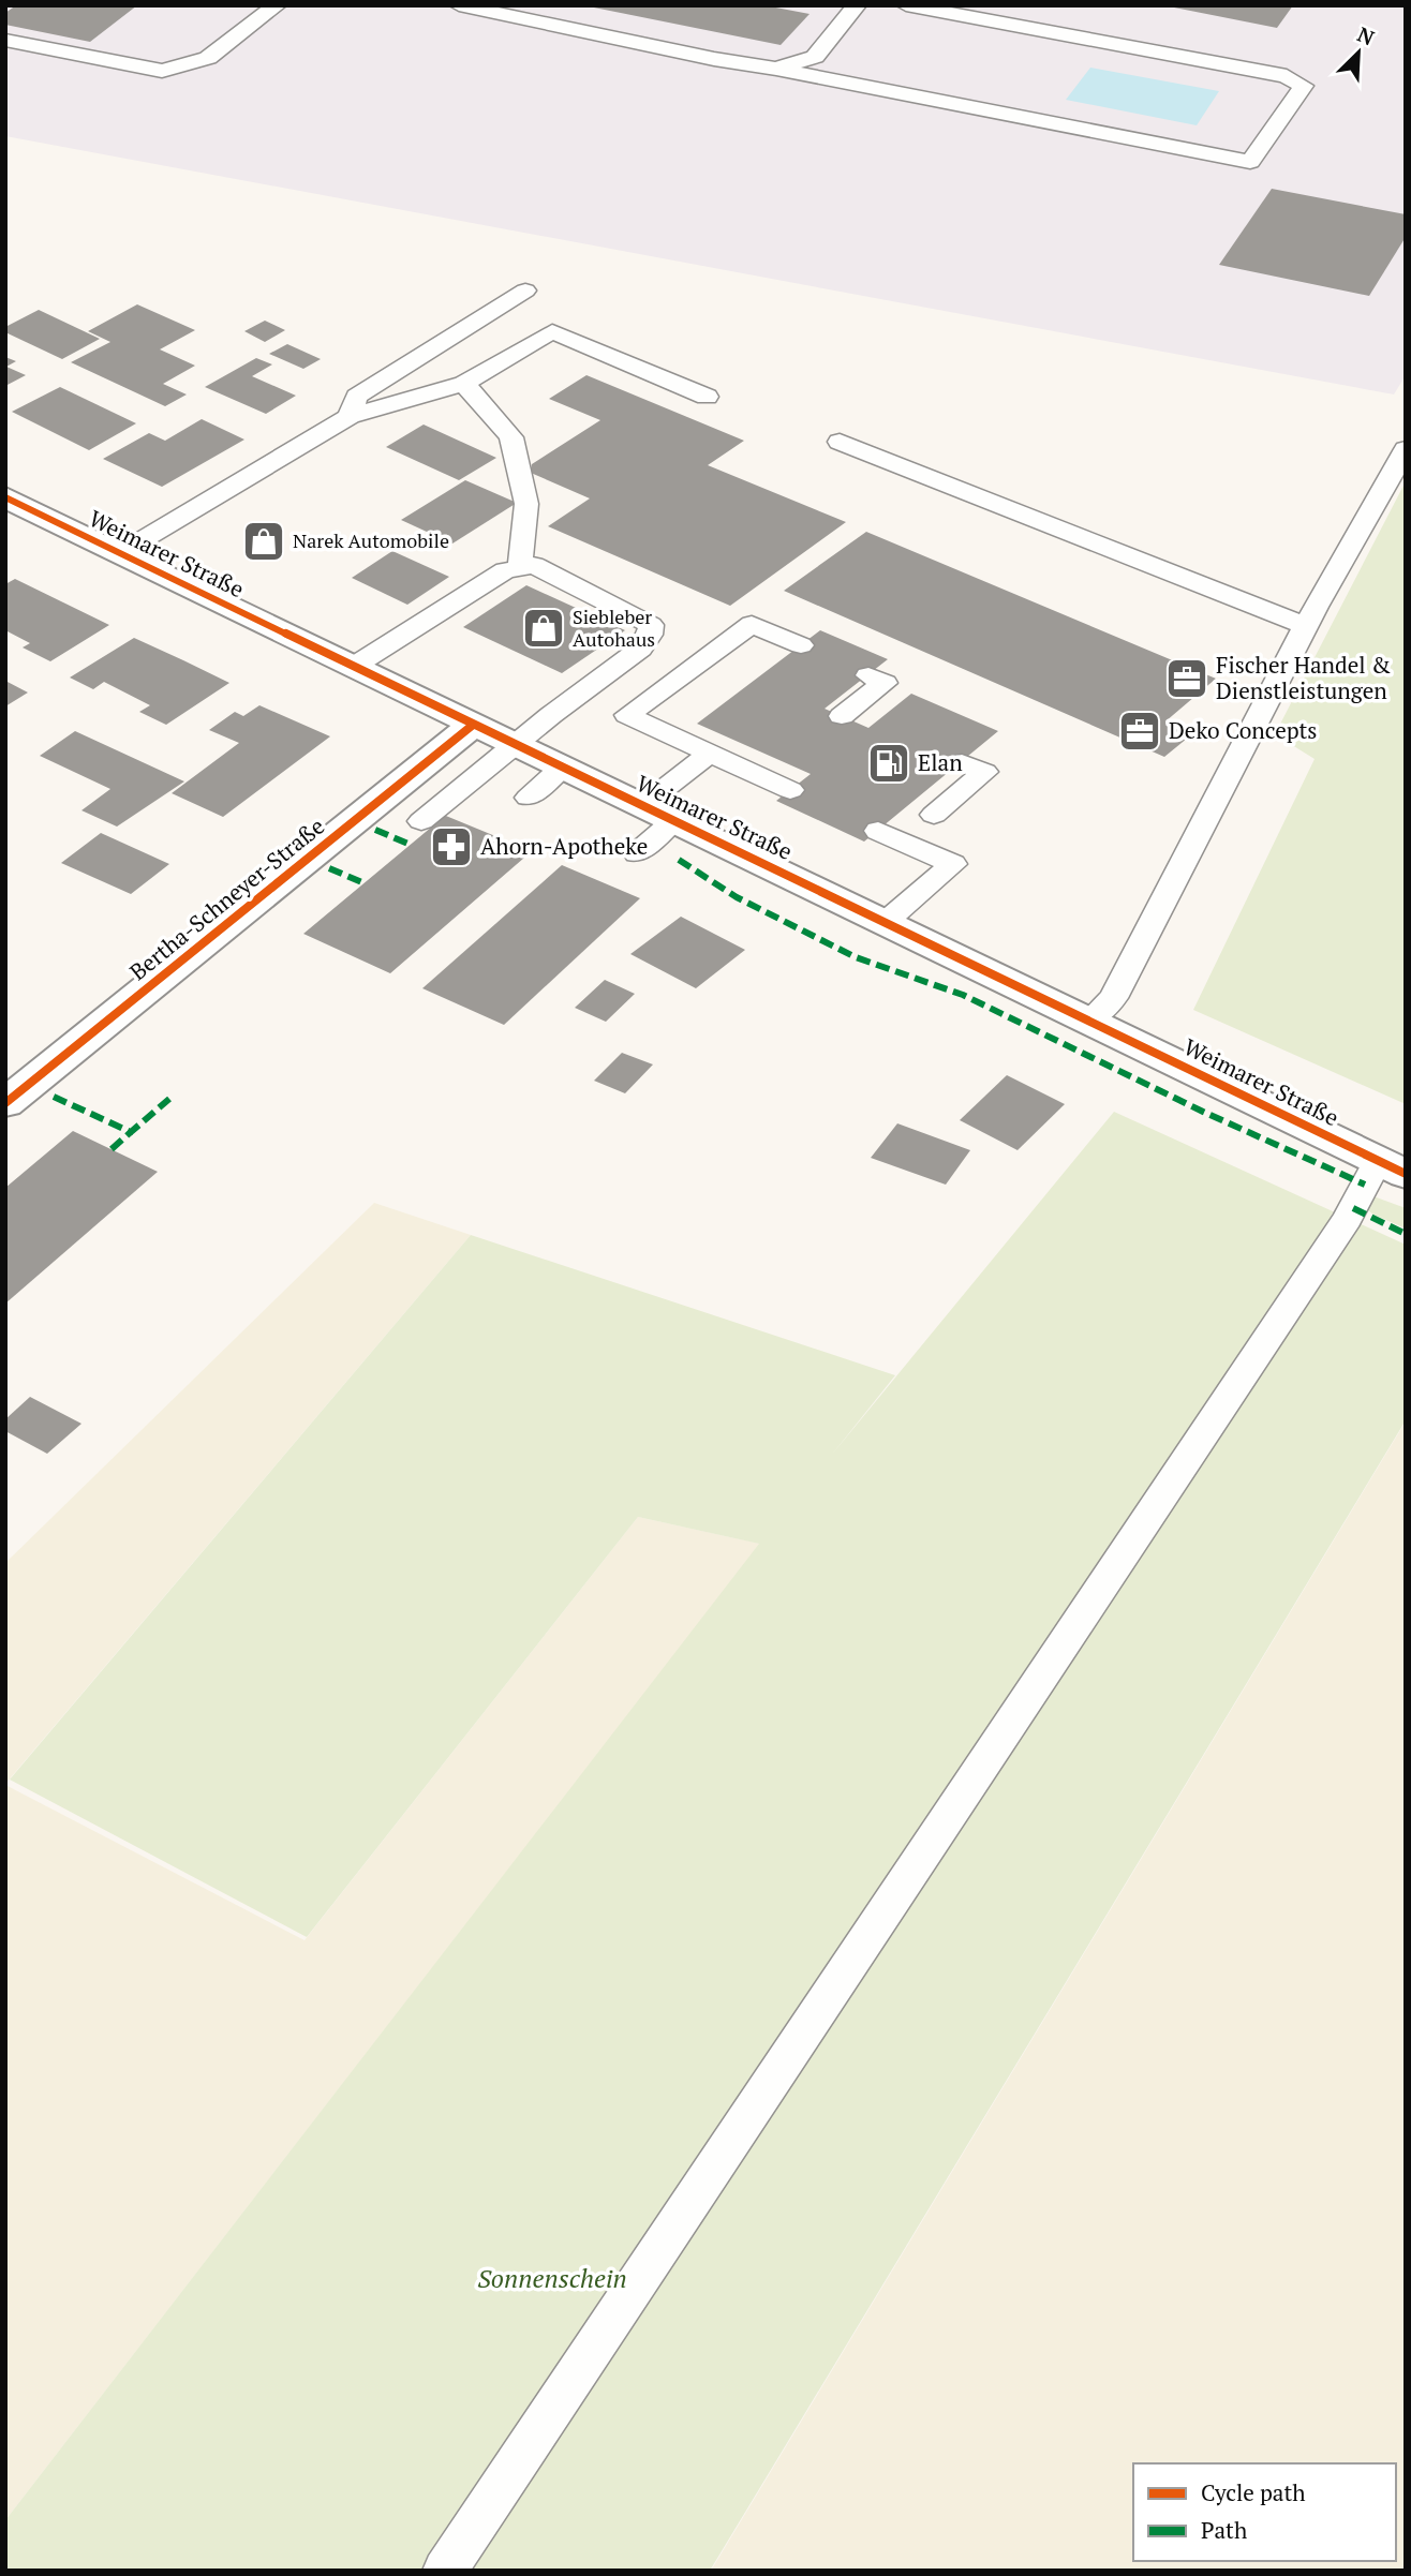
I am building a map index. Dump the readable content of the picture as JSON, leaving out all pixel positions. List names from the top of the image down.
{
  "streets": {
    "street": ["Weimarer Straße", "Bertha-Schneyer-Straße"]
  },
  "crossings": [
    ["Weimarer Straße", "Bertha-Schneyer-Straße"]
  ],
  "parks": ["Sonnenschein"],
  "places": {
    "shop": ["Narek Automobile", "Siebleber Autohaus"],
    "office": ["Fischer Handel & Dienstleistungen", "Deko Concepts"],
    "fuel station": ["Elan"],
    "pharmacy": ["Ahorn-Apotheke"]
  },
  "legend": ["Cycle path", "Path"],
  "north": "top right"
}
